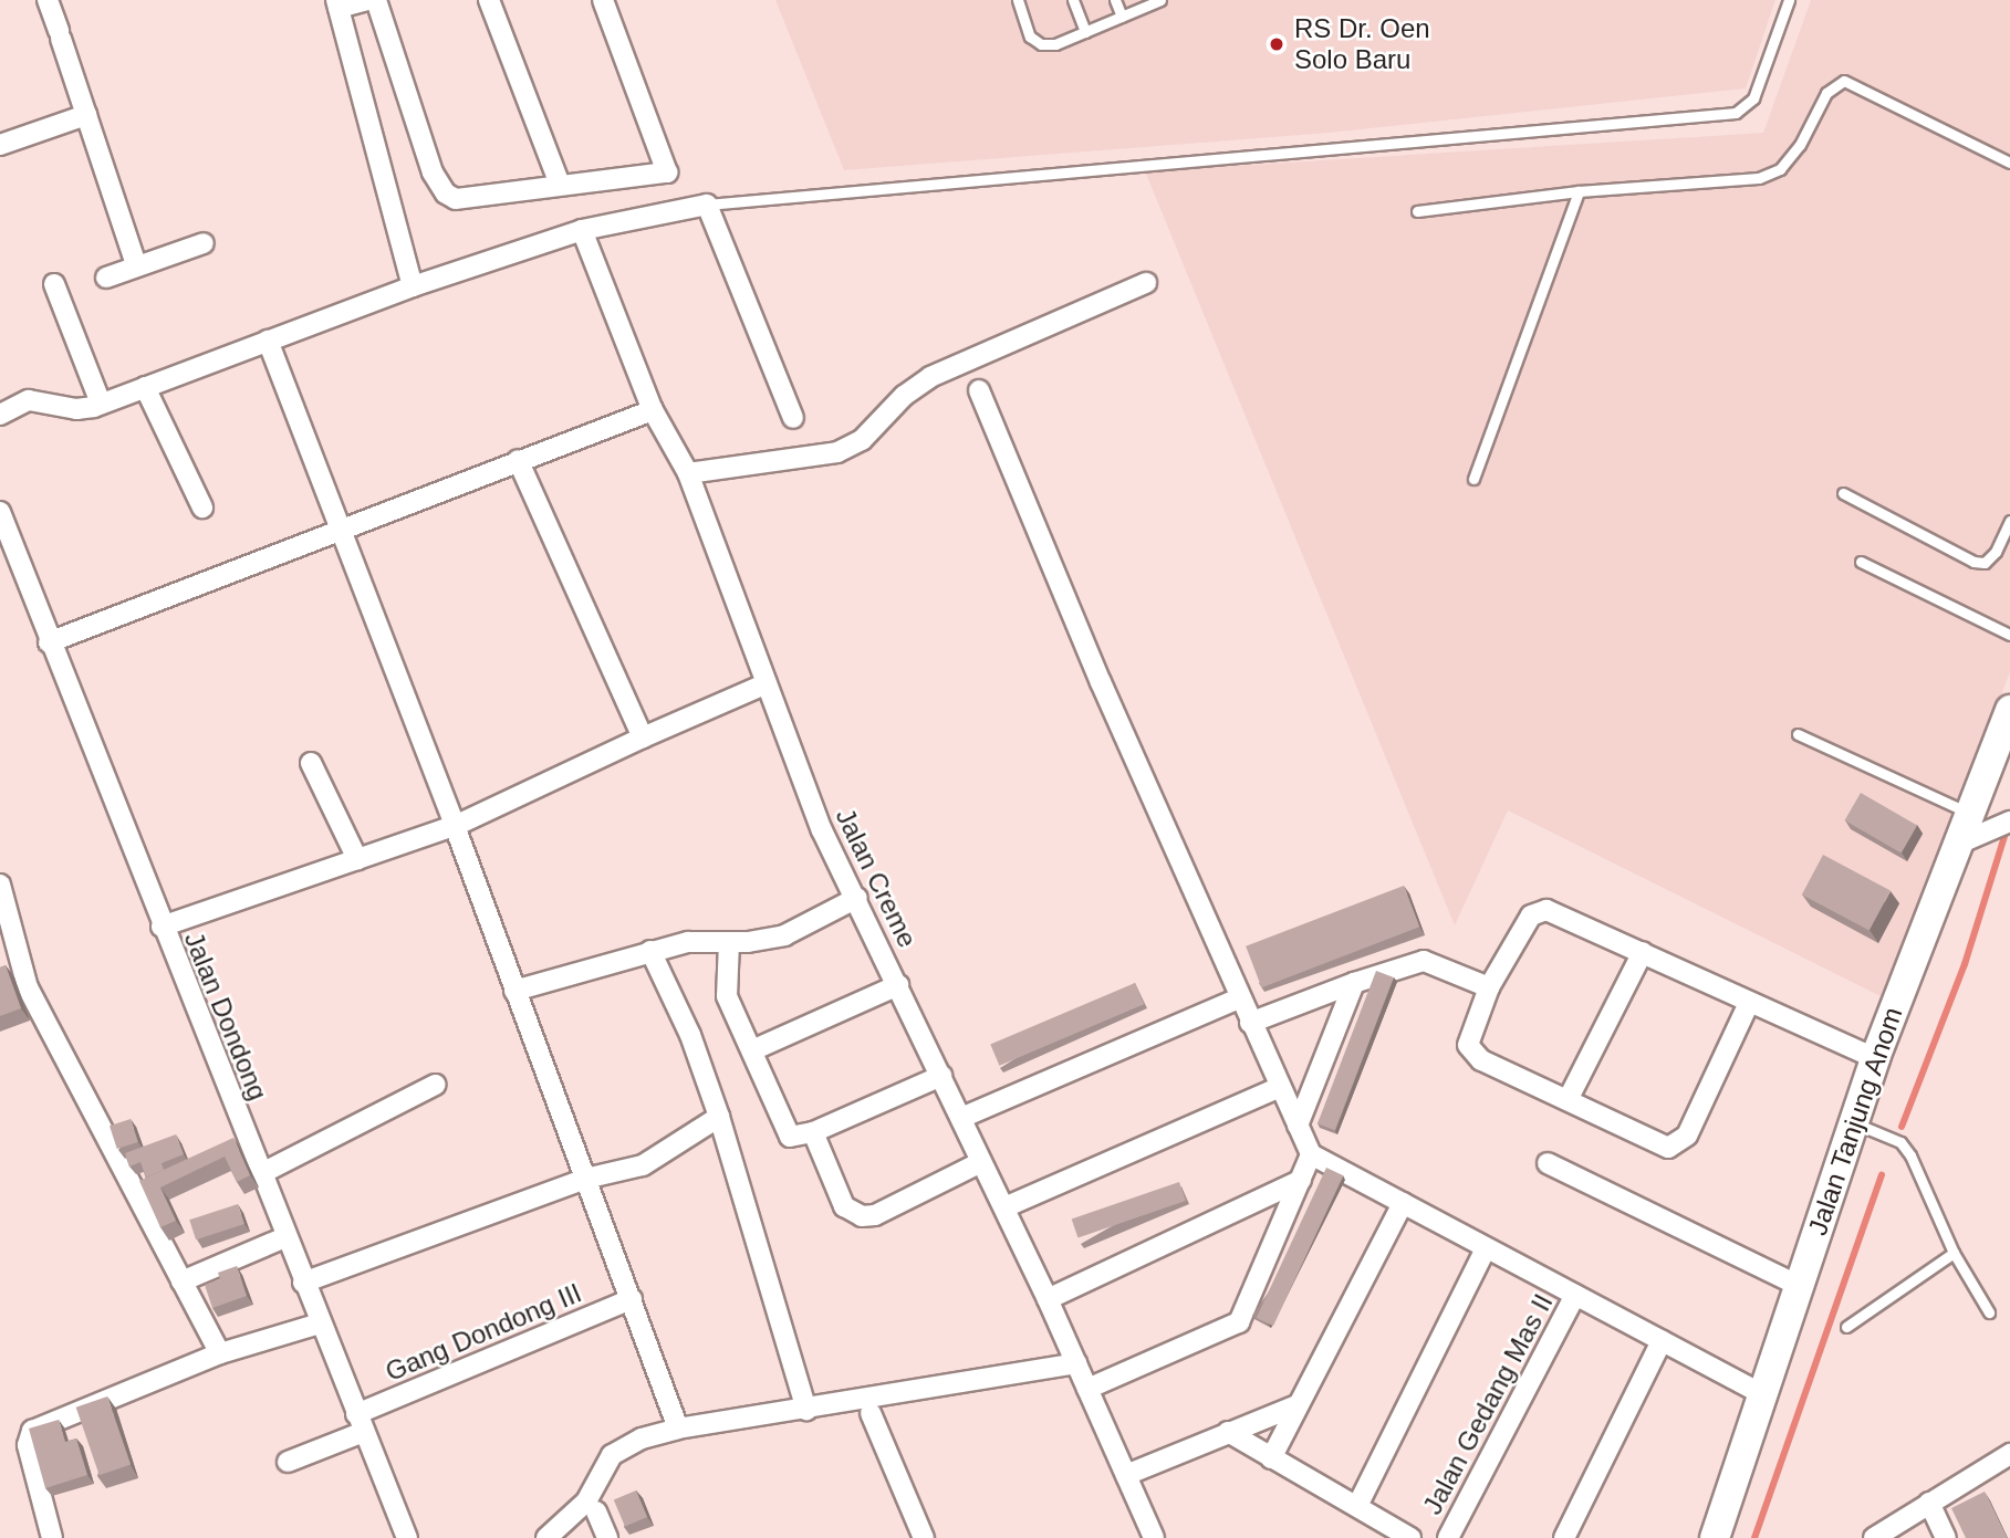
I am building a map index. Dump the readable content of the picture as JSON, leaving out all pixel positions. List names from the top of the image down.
{
  "streets": {
    "main road": ["Jalan Tanjung Anom"],
    "street": [
      "Jalan Creme",
      "Jalan Dondong",
      "Gang Dondong III",
      "Jalan Gedang Mas II"
    ]
  },
  "crossings": [
    ["Jalan Dondong", "Gang Dondong III"]
  ],
  "places": ["RS Dr. Oen Solo Baru"]
}
